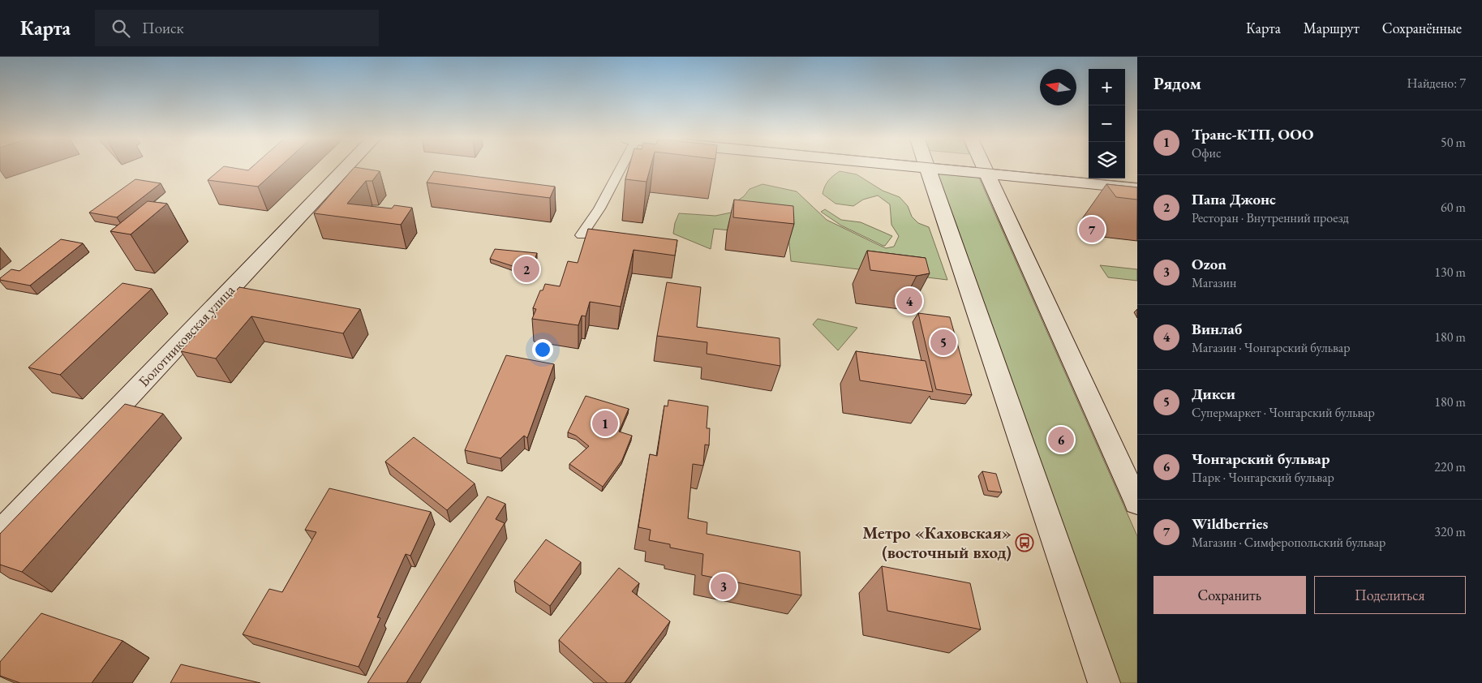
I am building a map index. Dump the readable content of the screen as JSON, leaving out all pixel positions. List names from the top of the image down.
{
  "streets": {
    "main road": ["Болотниковская улица"]
  },
  "places": {
    "bus stop": ["Метро «Каховская» (восточный вход)"]
  },
  "north": "left",
  "page": {
    "header": "Карта",
    "search": "Поиск",
    "nav": ["Карта", "Маршрут", "Сохранённые"],
    "heading": ["Рядом", "Найдено: 7"],
    "map_buttons": ["+", "−"],
    "list": [
      {
        "mark": "1",
        "name": "Транс-КТП, ООО",
        "note": "Офис",
        "value": "50 m"
      },
      {
        "mark": "2",
        "name": "Папа Джонс",
        "note": "Ресторан · Внутренний проезд",
        "value": "60 m"
      },
      {
        "mark": "3",
        "name": "Ozon",
        "note": "Магазин",
        "value": "130 m"
      },
      {
        "mark": "4",
        "name": "Винлаб",
        "note": "Магазин · Чонгарский бульвар",
        "value": "180 m"
      },
      {
        "mark": "5",
        "name": "Дикси",
        "note": "Супермаркет · Чонгарский бульвар",
        "value": "180 m"
      },
      {
        "mark": "6",
        "name": "Чонгарский бульвар",
        "note": "Парк · Чонгарский бульвар",
        "value": "220 m"
      },
      {
        "mark": "7",
        "name": "Wildberries",
        "note": "Магазин · Симферопольский бульвар",
        "value": "320 m"
      }
    ],
    "pins": [
      "7",
      "2",
      "4",
      "5",
      "1",
      "6",
      "3"
    ],
    "buttons": ["Сохранить", "Поделиться"]
  }
}
